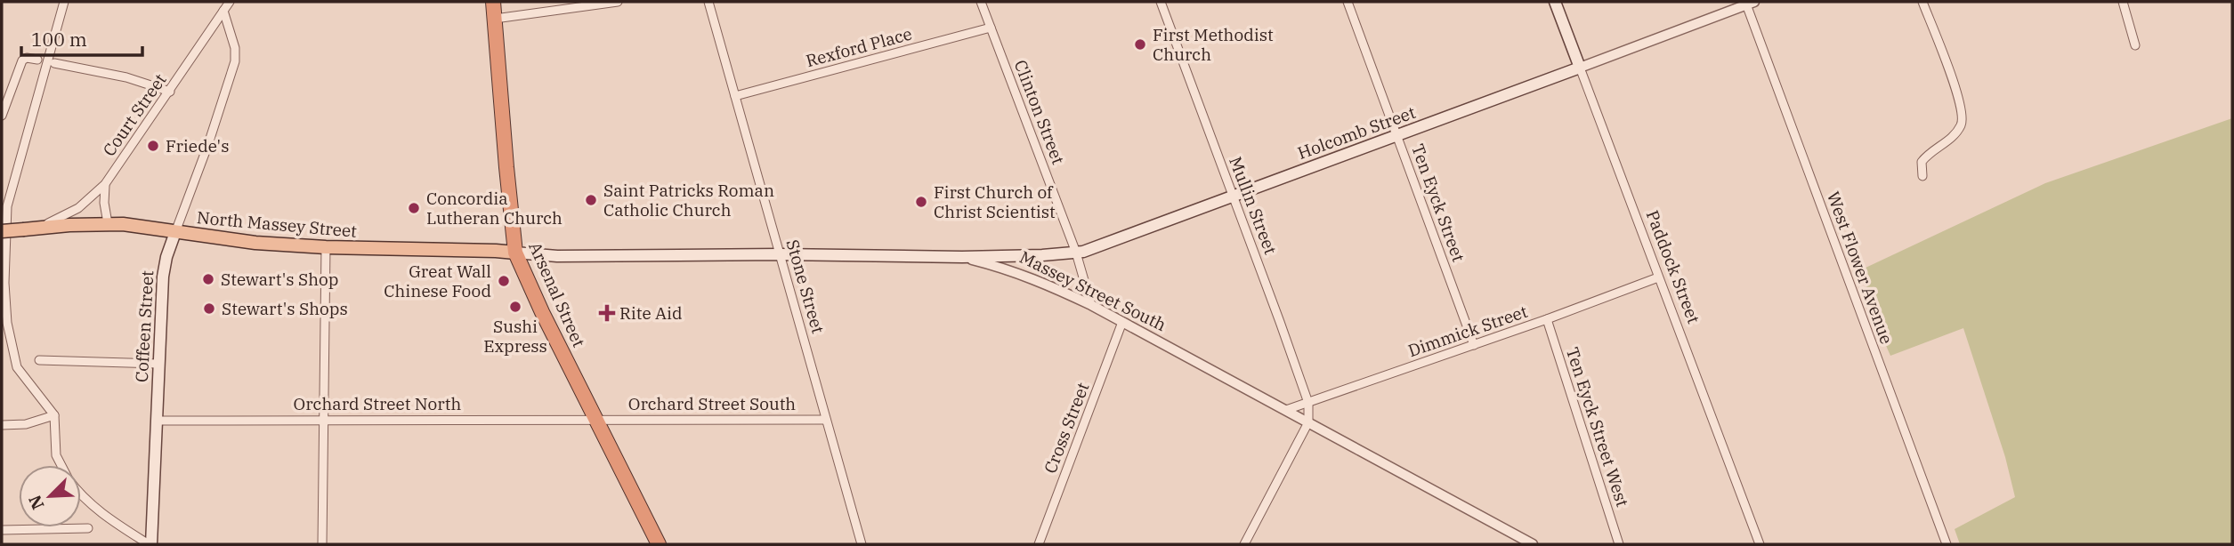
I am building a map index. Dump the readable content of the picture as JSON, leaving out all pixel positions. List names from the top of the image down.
{
  "streets": {
    "highway": ["Arsenal Street"],
    "main road": [
      "Holcomb Street",
      "North Massey Street",
      "Paddock Street",
      "Massey Street South",
      "Coffeen Street"
    ],
    "street": [
      "Rexford Place",
      "Clinton Street",
      "Court Street",
      "Ten Eyck Street",
      "Mullin Street",
      "West Flower Avenue",
      "Stone Street",
      "Dimmick Street",
      "Orchard Street North",
      "Orchard Street South",
      "Ten Eyck Street West",
      "Cross Street"
    ]
  },
  "crossings": [
    ["Rexford Place", "Clinton Street"],
    ["Rexford Place", "Stone Street"],
    ["Clinton Street", "Holcomb Street"],
    ["Clinton Street", "Massey Street South"],
    ["Court Street", "North Massey Street"],
    ["Court Street", "Coffeen Street"],
    ["Holcomb Street", "Ten Eyck Street"],
    ["Holcomb Street", "Mullin Street"],
    ["Holcomb Street", "Paddock Street"],
    ["Holcomb Street", "West Flower Avenue"],
    ["Holcomb Street", "Massey Street South"],
    ["Ten Eyck Street", "Dimmick Street"],
    ["Mullin Street", "Massey Street South"],
    ["Mullin Street", "Dimmick Street"],
    ["North Massey Street", "Massey Street South"],
    ["North Massey Street", "Arsenal Street"],
    ["North Massey Street", "Coffeen Street"],
    ["Paddock Street", "Dimmick Street"],
    ["Stone Street", "Massey Street South"],
    ["Stone Street", "Orchard Street South"],
    ["Massey Street South", "Arsenal Street"],
    ["Massey Street South", "Dimmick Street"],
    ["Massey Street South", "Cross Street"],
    ["Arsenal Street", "Orchard Street North"],
    ["Arsenal Street", "Orchard Street South"],
    ["Coffeen Street", "Orchard Street North"],
    ["Dimmick Street", "Ten Eyck Street West"],
    ["Orchard Street North", "Orchard Street South"]
  ],
  "places": {
    "other": [
      "First Methodist Church",
      "Friede's",
      "Saint Patricks Roman Catholic Church",
      "First Church of Christ Scientist",
      "Concordia Lutheran Church",
      "Stewart's Shop",
      "Great Wall Chinese Food",
      "Sushi Express",
      "Stewart's Shops"
    ],
    "health": ["Rite Aid"]
  },
  "scale_bar": "100 m",
  "north": "bottom left"
}
